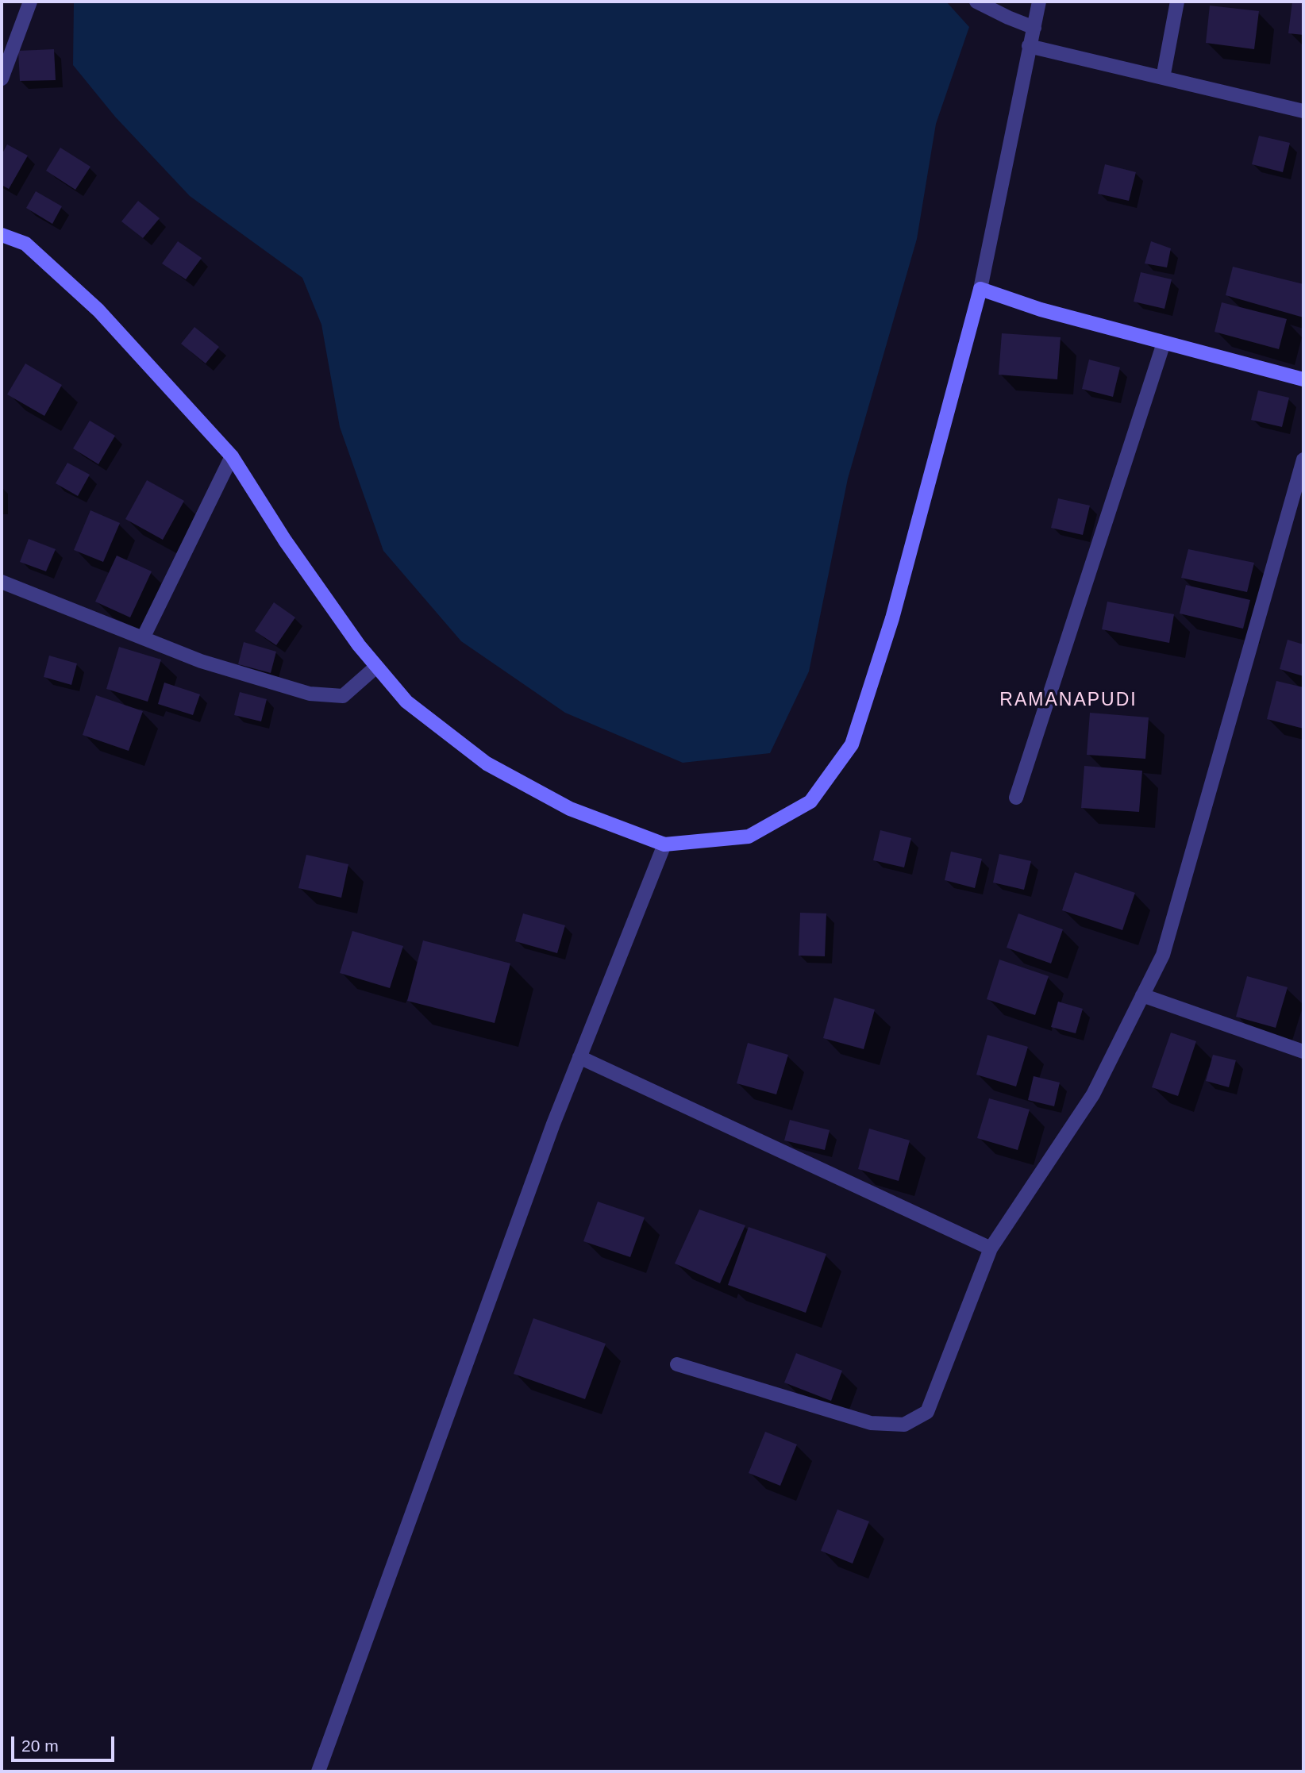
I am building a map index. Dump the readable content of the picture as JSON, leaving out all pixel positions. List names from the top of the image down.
{
  "districts": ["RAMANAPUDI"],
  "scale_bar": "20 m"
}
